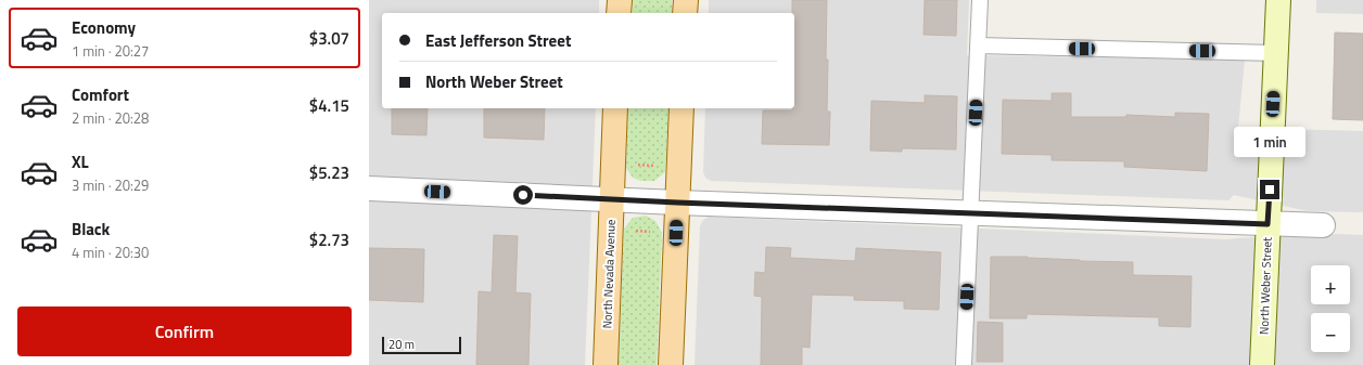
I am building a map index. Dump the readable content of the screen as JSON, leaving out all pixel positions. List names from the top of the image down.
{
  "streets": {
    "main road": ["North Nevada Avenue"],
    "street": ["North Weber Street"]
  },
  "scale_bar": "20 m",
  "page": {
    "list": [
      {
        "name": "Economy",
        "note": "1 min · 20:27",
        "value": "$3.07"
      },
      {
        "name": "Comfort",
        "note": "2 min · 20:28",
        "value": "$4.15"
      },
      {
        "name": "XL",
        "note": "3 min · 20:29",
        "value": "$5.23"
      },
      {
        "name": "Black",
        "note": "4 min · 20:30",
        "value": "$2.73"
      }
    ],
    "banner": ["East Jefferson Street", "North Weber Street"],
    "bubble": "1 min",
    "map_buttons": ["+", "−"],
    "buttons": "Confirm",
    "scale": "20 m"
  }
}
